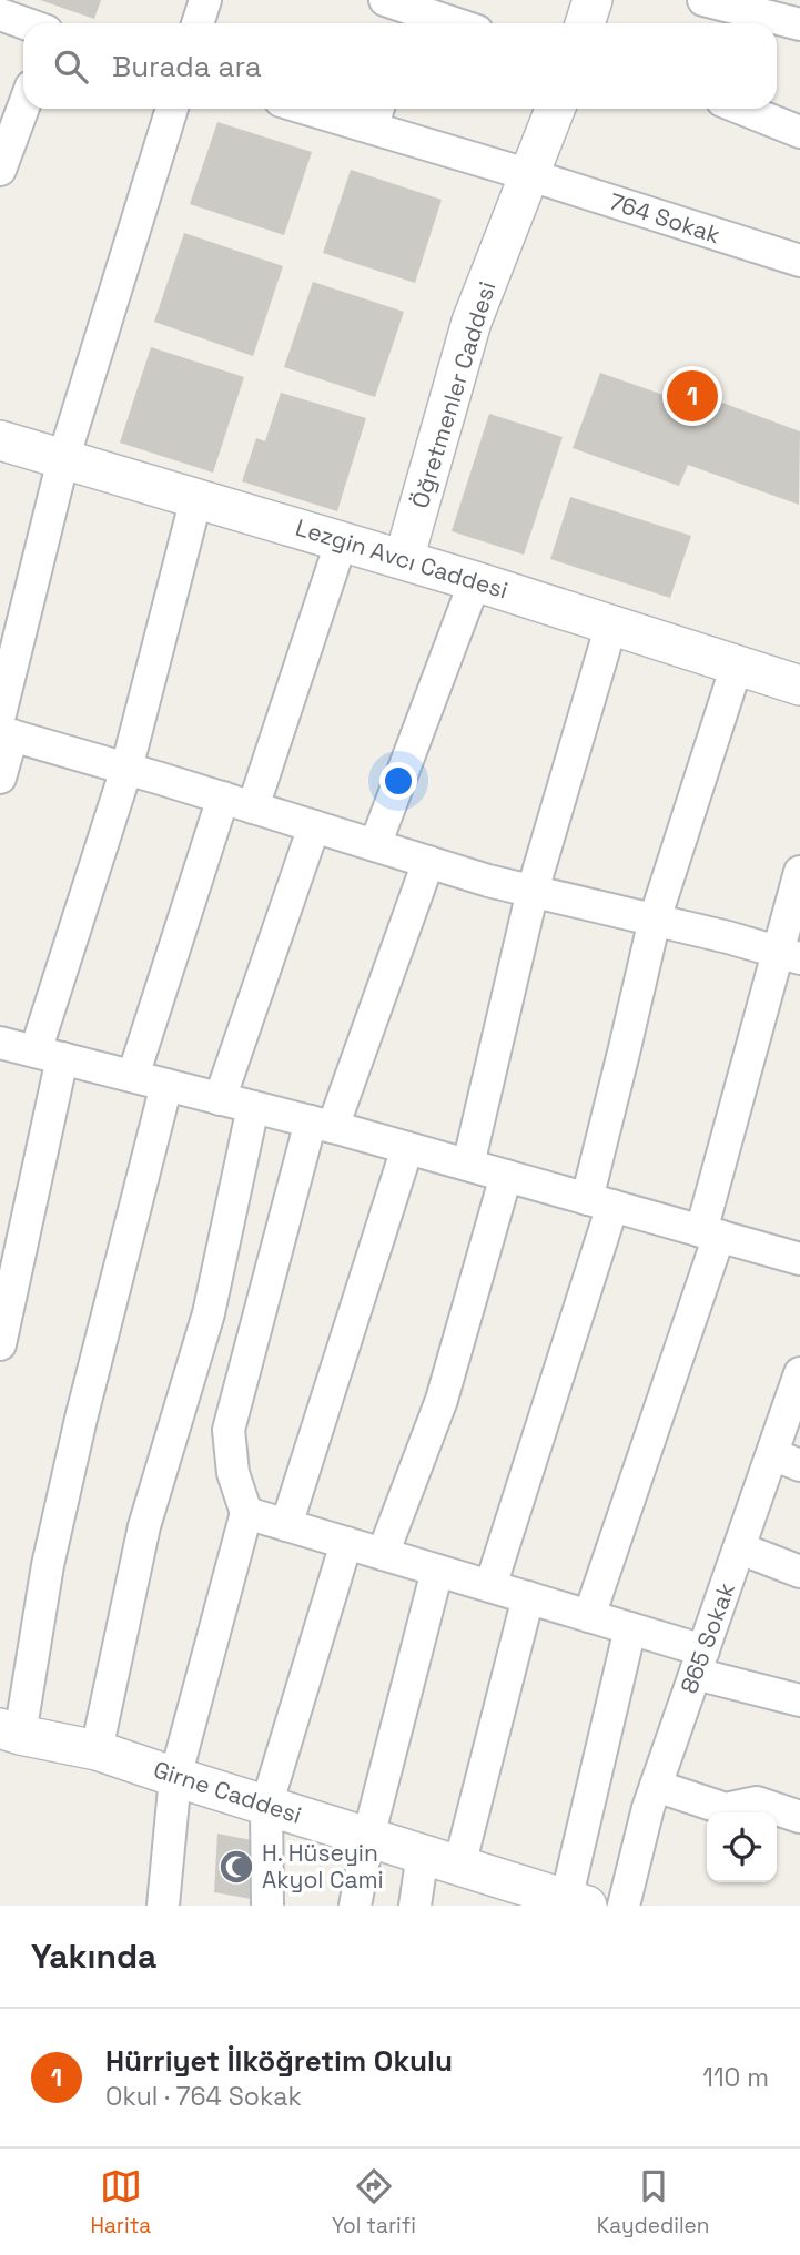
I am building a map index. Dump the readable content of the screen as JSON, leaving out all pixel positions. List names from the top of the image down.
{
  "streets": {
    "street": [
      "764 Sokak",
      "Öğretmenler Caddesi",
      "Lezgin Avcı Caddesi",
      "865 Sokak",
      "Girne Caddesi"
    ]
  },
  "crossings": [
    ["764 Sokak", "Öğretmenler Caddesi"],
    ["Öğretmenler Caddesi", "Lezgin Avcı Caddesi"]
  ],
  "places": {
    "mosque": ["H. Hüseyin Akyol Cami"]
  },
  "page": {
    "search": "Burada ara",
    "pins": "1",
    "heading": "Yakında",
    "list": [
      {
        "mark": "1",
        "name": "Hürriyet İlköğretim Okulu",
        "note": "Okul · 764 Sokak",
        "value": "110 m"
      }
    ],
    "nav": ["Harita", "Yol tarifi", "Kaydedilen"]
  }
}
